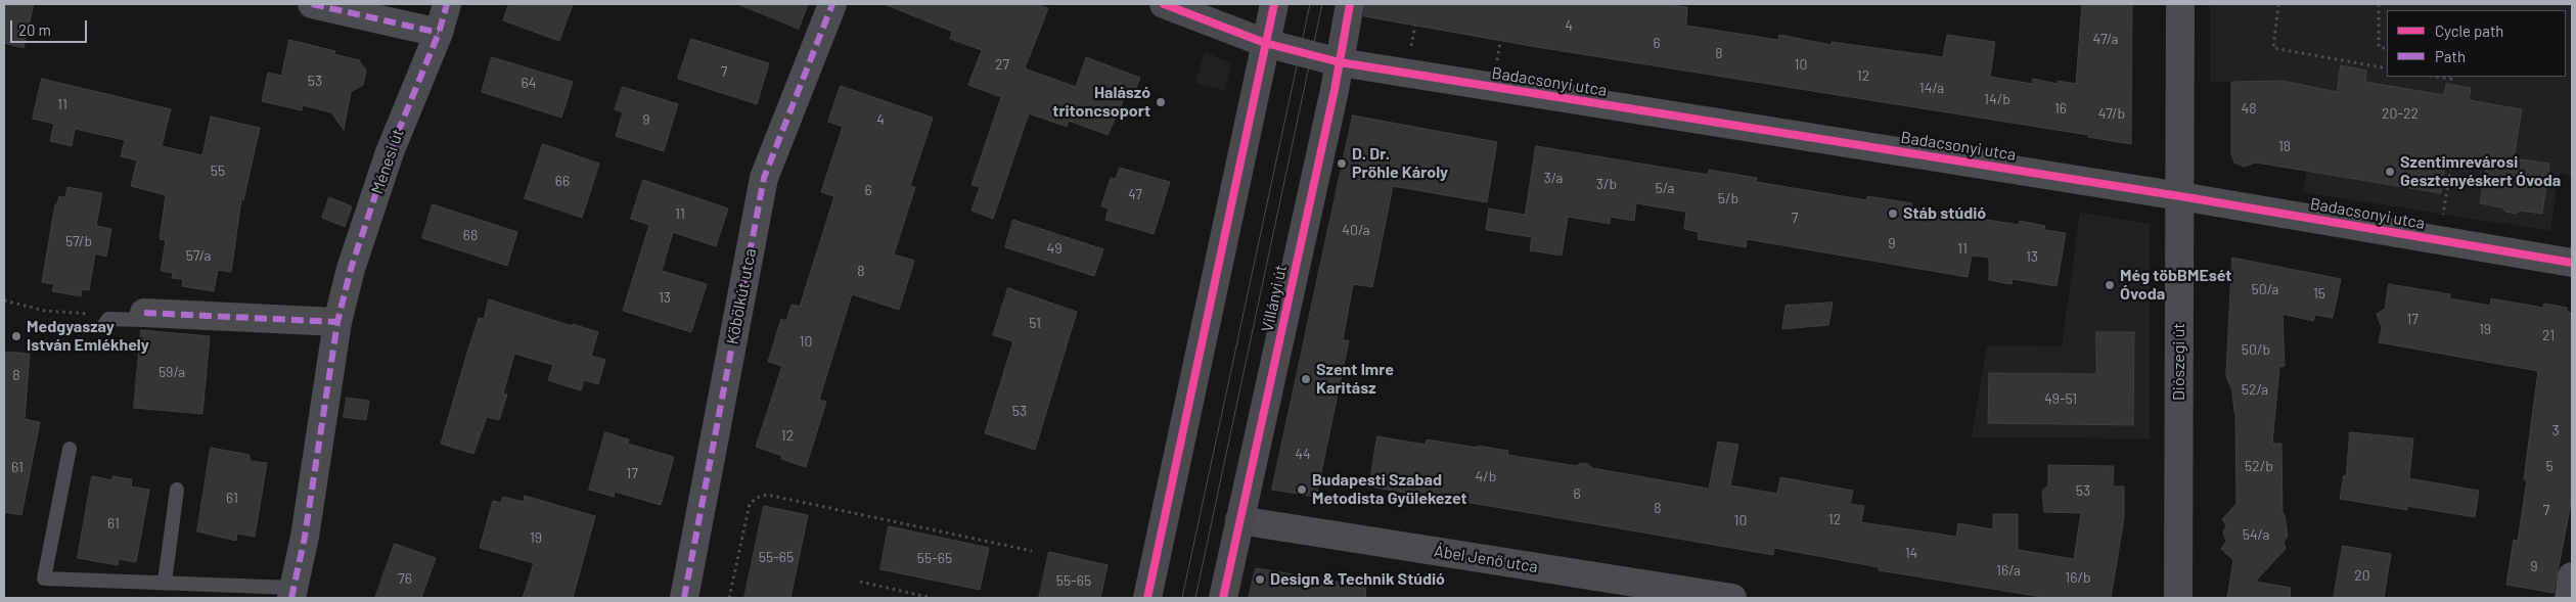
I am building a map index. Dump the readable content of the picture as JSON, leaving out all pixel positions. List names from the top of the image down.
{
  "streets": {
    "street": [
      "Badacsonyi utca",
      "Ménesi út",
      "Köbölkút utca",
      "Villányi út",
      "Diószegi út",
      "Ábel Jenő utca"
    ]
  },
  "crossings": [
    ["Badacsonyi utca", "Villányi út"],
    ["Badacsonyi utca", "Diószegi út"],
    ["Villányi út", "Ábel Jenő utca"]
  ],
  "places": [
    "Halászó tritoncsoport",
    "D. Dr. Pröhle Károly",
    "Szentimrevárosi Gesztenyéskert Óvoda",
    "Stáb stúdió",
    "Még töbBMEsét Óvoda",
    "Medgyaszay István Emlékhely",
    "Szent Imre Karitász",
    "Budapesti Szabad Metodista Gyülekezet",
    "Design & Technik Stúdió"
  ],
  "house_numbers": [
    "4",
    "47/a",
    "6",
    "8",
    "27",
    "10",
    "7",
    "12",
    "53",
    "64",
    "14/a",
    "14/b",
    "11",
    "16",
    "48",
    "47/b",
    "20-22",
    "9",
    "4",
    "18",
    "55",
    "3/a",
    "66",
    "3/b",
    "5/a",
    "6",
    "47",
    "5/b",
    "11",
    "7",
    "40/a",
    "68",
    "57/b",
    "9",
    "49",
    "11",
    "57/a",
    "13",
    "8",
    "50/a",
    "15",
    "13",
    "17",
    "51",
    "19",
    "21",
    "10",
    "50/b",
    "59/a",
    "8",
    "52/a",
    "49-51",
    "53",
    "3",
    "12",
    "44",
    "52/b",
    "5",
    "61",
    "17",
    "4/b",
    "53",
    "6",
    "61",
    "8",
    "7",
    "12",
    "10",
    "61",
    "54/a",
    "19",
    "14",
    "55-65",
    "55-65",
    "9",
    "16/a",
    "20",
    "16/b",
    "76",
    "55-65"
  ],
  "legend": ["Cycle path", "Path"],
  "scale_bar": "20 m"
}
